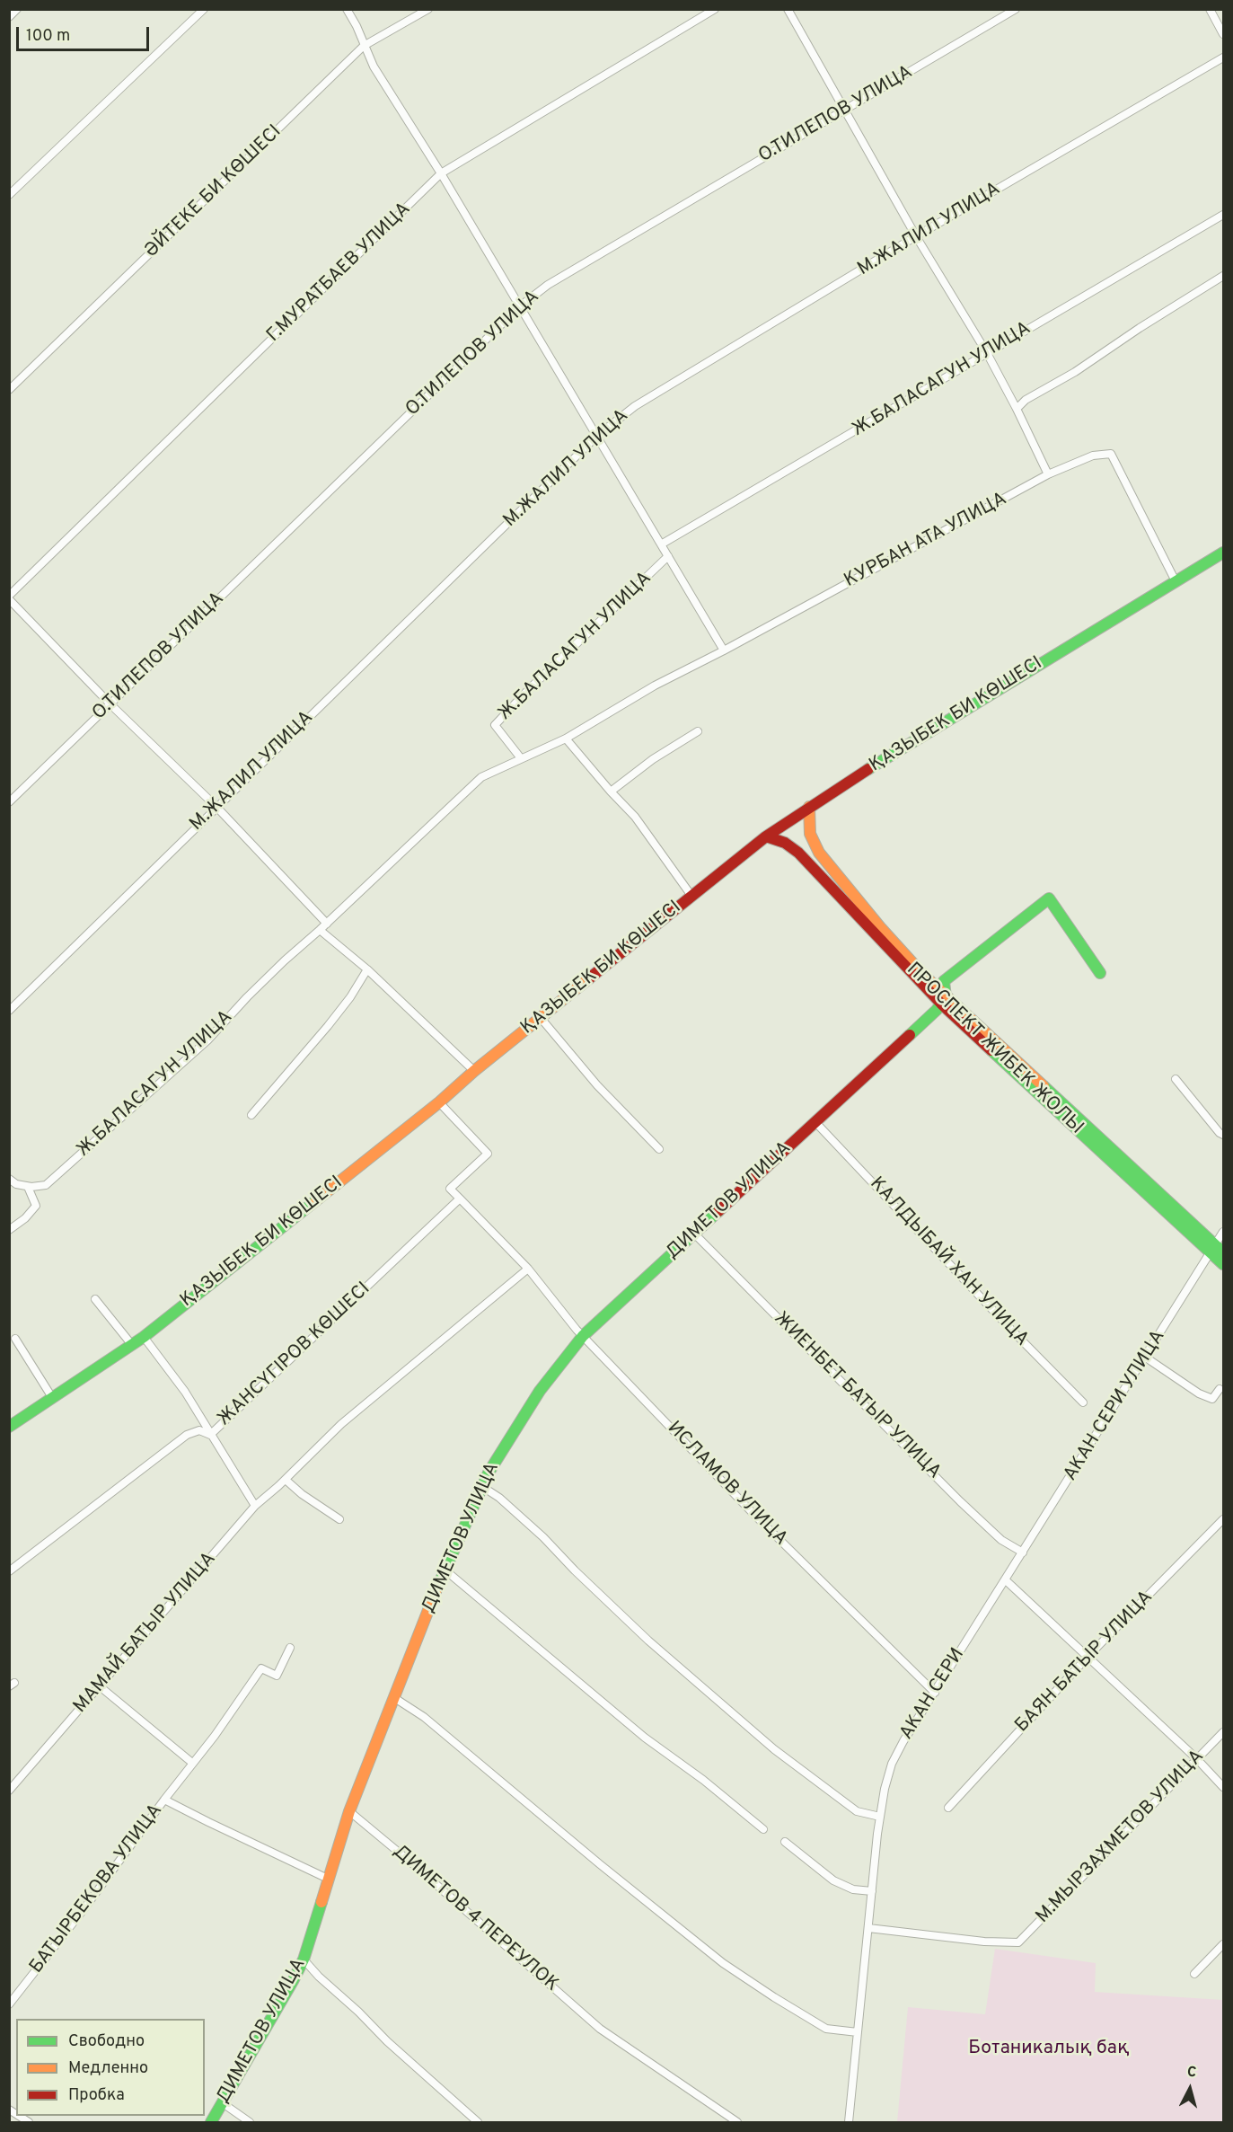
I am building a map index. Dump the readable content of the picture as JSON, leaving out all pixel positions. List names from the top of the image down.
{
  "streets": {
    "street": [
      "О.ТИЛЕПОВ УЛИЦА",
      "ӘЙТЕКЕ БИ КӨШЕСІ",
      "М.ЖАЛИЛ УЛИЦА",
      "Г.МУРАТБАЕВ УЛИЦА",
      "Ж.БАЛАСАГУН УЛИЦА",
      "КУРБАН АТА УЛИЦА",
      "ҚАЗЫБЕК БИ КӨШЕСІ",
      "ПРОСПЕКТ ЖИБЕК ЖОЛЫ",
      "ДИМЕТОВ УЛИЦА",
      "КАЛДЫБАЙ ХАН УЛИЦА",
      "ЖАНСҮГІРОВ КӨШЕСІ",
      "ЖИЕНБЕТ БАТЫР УЛИЦА",
      "АКАН СЕРИ УЛИЦА",
      "ИСЛАМОВ УЛИЦА",
      "МАМАЙ БАТЫР УЛИЦА",
      "БАЯН БАТЫР УЛИЦА",
      "АКАН СЕРИ",
      "М.МЫРЗАХМЕТОВ УЛИЦА",
      "БАТЫРБЕКОВА УЛИЦА",
      "ДИМЕТОВ 4 ПЕРЕУЛОК"
    ]
  },
  "crossings": [
    ["Ж.БАЛАСАГУН УЛИЦА", "КУРБАН АТА УЛИЦА"],
    ["КУРБАН АТА УЛИЦА", "ҚАЗЫБЕК БИ КӨШЕСІ"],
    ["ҚАЗЫБЕК БИ КӨШЕСІ", "ПРОСПЕКТ ЖИБЕК ЖОЛЫ"],
    ["ПРОСПЕКТ ЖИБЕК ЖОЛЫ", "ДИМЕТОВ УЛИЦА"],
    ["ПРОСПЕКТ ЖИБЕК ЖОЛЫ", "АКАН СЕРИ УЛИЦА"],
    ["ДИМЕТОВ УЛИЦА", "КАЛДЫБАЙ ХАН УЛИЦА"],
    ["ДИМЕТОВ УЛИЦА", "ЖИЕНБЕТ БАТЫР УЛИЦА"],
    ["ДИМЕТОВ УЛИЦА", "ИСЛАМОВ УЛИЦА"],
    ["ДИМЕТОВ УЛИЦА", "БАТЫРБЕКОВА УЛИЦА"],
    ["ДИМЕТОВ УЛИЦА", "ДИМЕТОВ 4 ПЕРЕУЛОК"],
    ["ЖАНСҮГІРОВ КӨШЕСІ", "ИСЛАМОВ УЛИЦА"],
    ["ЖИЕНБЕТ БАТЫР УЛИЦА", "АКАН СЕРИ УЛИЦА"],
    ["АКАН СЕРИ УЛИЦА", "АКАН СЕРИ"],
    ["ИСЛАМОВ УЛИЦА", "МАМАЙ БАТЫР УЛИЦА"],
    ["ИСЛАМОВ УЛИЦА", "АКАН СЕРИ"],
    ["АКАН СЕРИ", "М.МЫРЗАХМЕТОВ УЛИЦА"]
  ],
  "parks": ["Ботаникалық бақ"],
  "legend": ["Свободно", "Медленно", "Пробка"],
  "scale_bar": "100 m",
  "north": "top"
}
